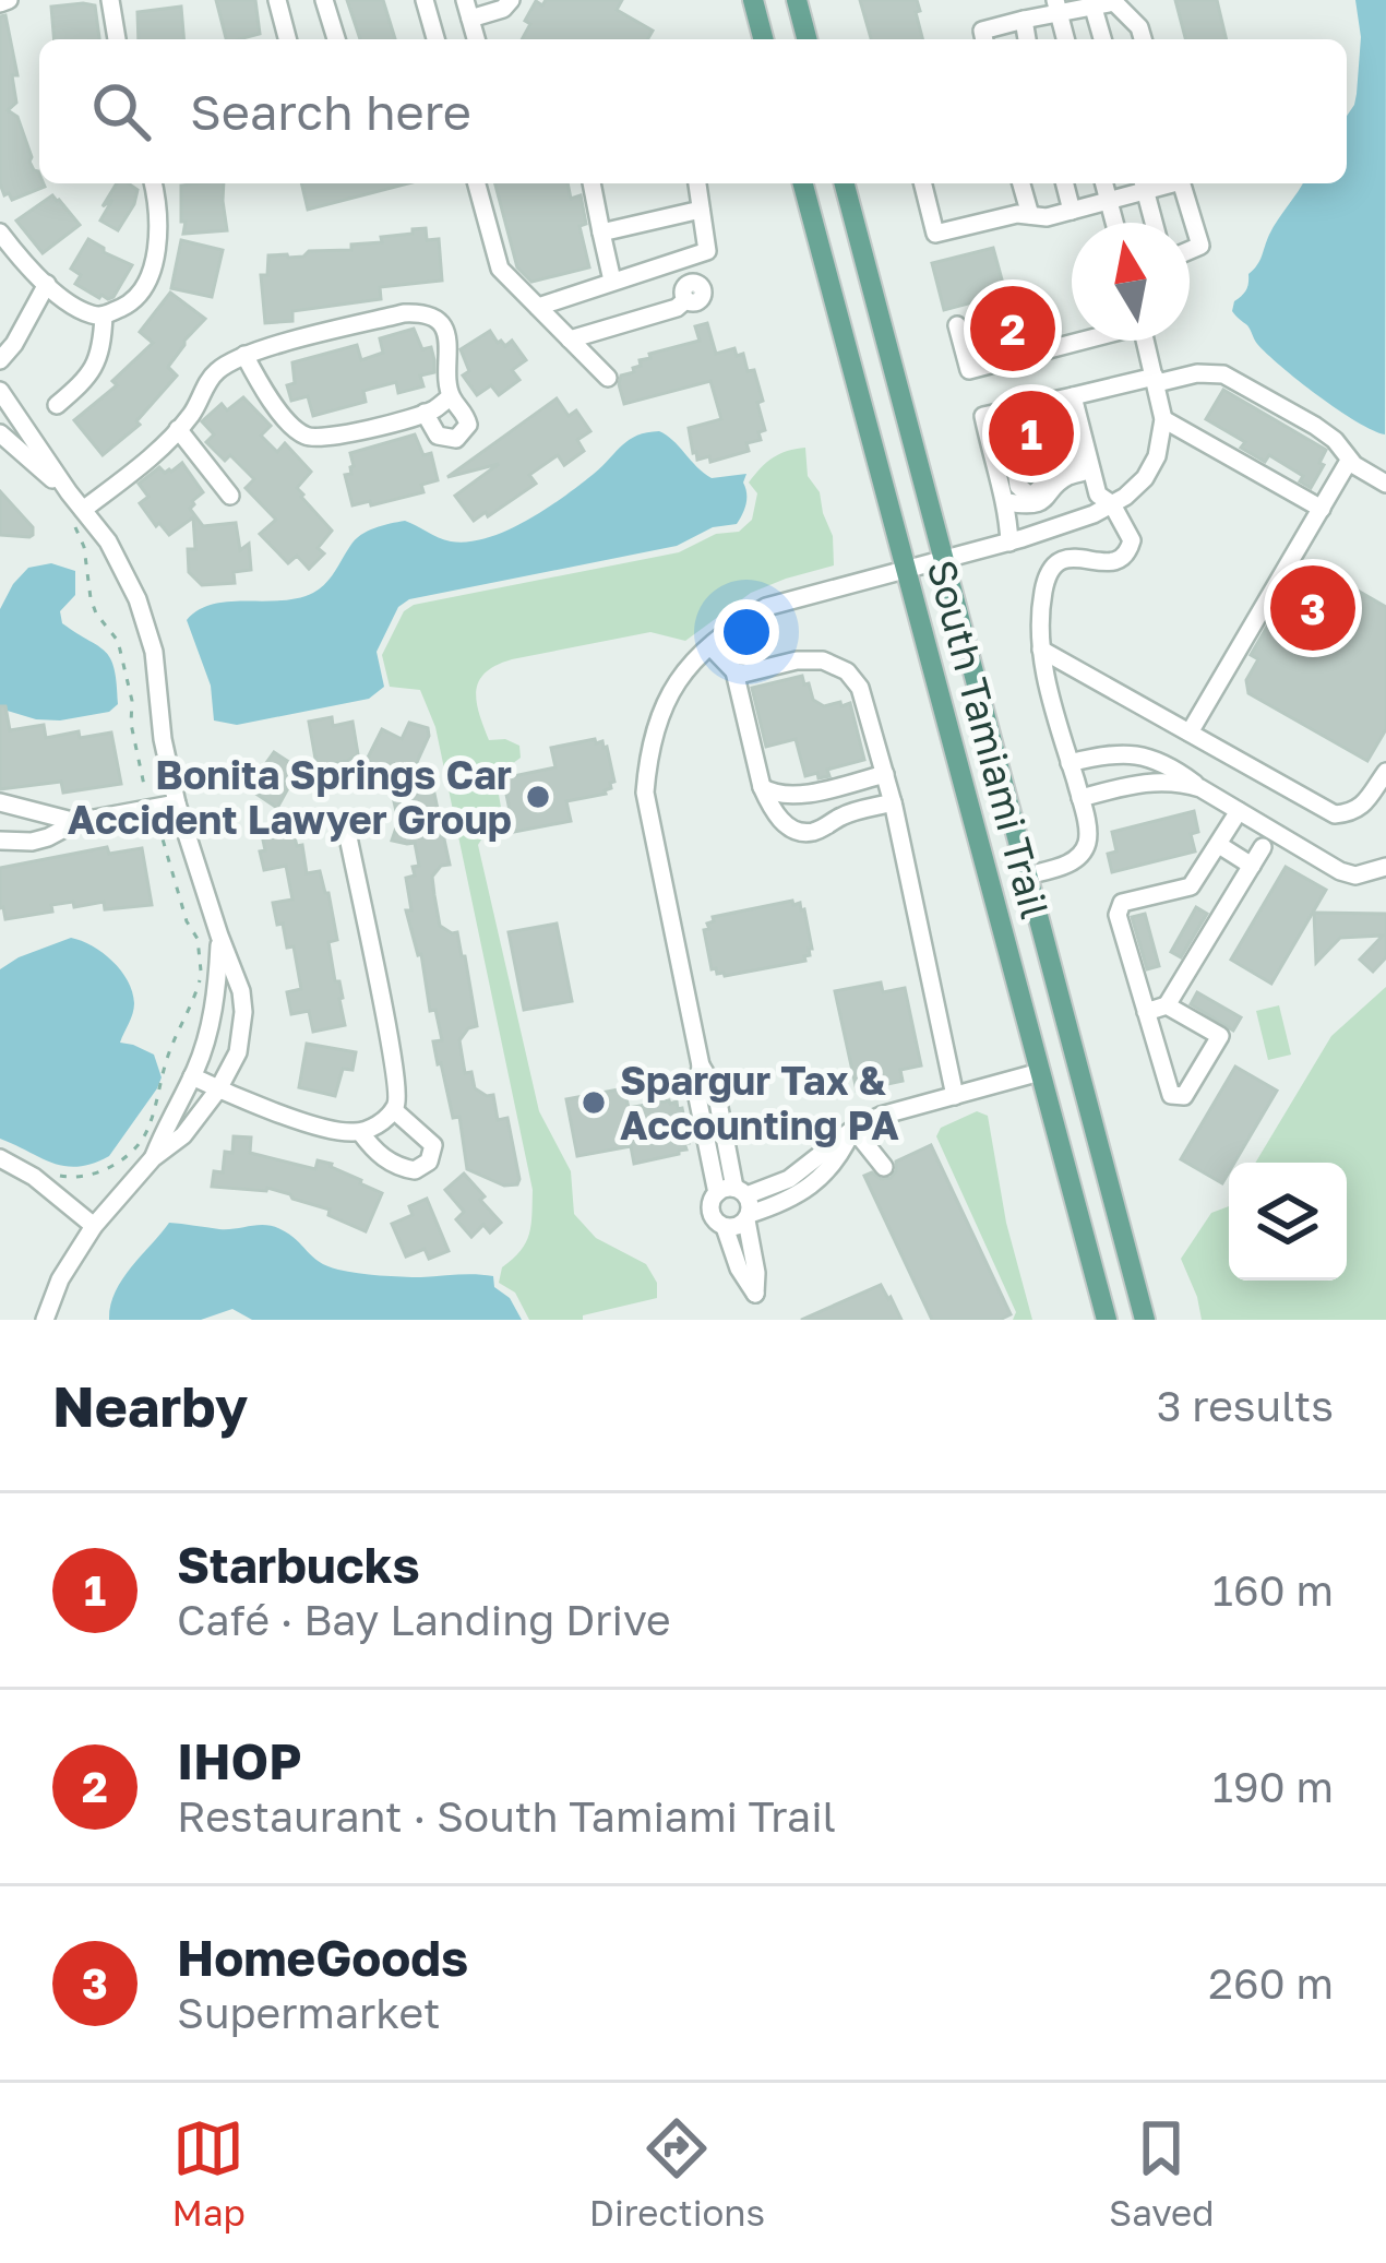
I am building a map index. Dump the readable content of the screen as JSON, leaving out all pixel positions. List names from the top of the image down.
{
  "streets": {
    "main road": ["South Tamiami Trail"]
  },
  "places": ["Bonita Springs Car Accident Lawyer Group", "Spargur Tax & Accounting PA"],
  "north": "top",
  "page": {
    "search": "Search here",
    "pins": ["2", "1", "3"],
    "heading": ["Nearby", "3 results"],
    "list": [
      {
        "mark": "1",
        "name": "Starbucks",
        "note": "Café · Bay Landing Drive",
        "value": "160 m"
      },
      {
        "mark": "2",
        "name": "IHOP",
        "note": "Restaurant · South Tamiami Trail",
        "value": "190 m"
      },
      {
        "mark": "3",
        "name": "HomeGoods",
        "note": "Supermarket",
        "value": "260 m"
      }
    ],
    "nav": ["Map", "Directions", "Saved"]
  }
}
